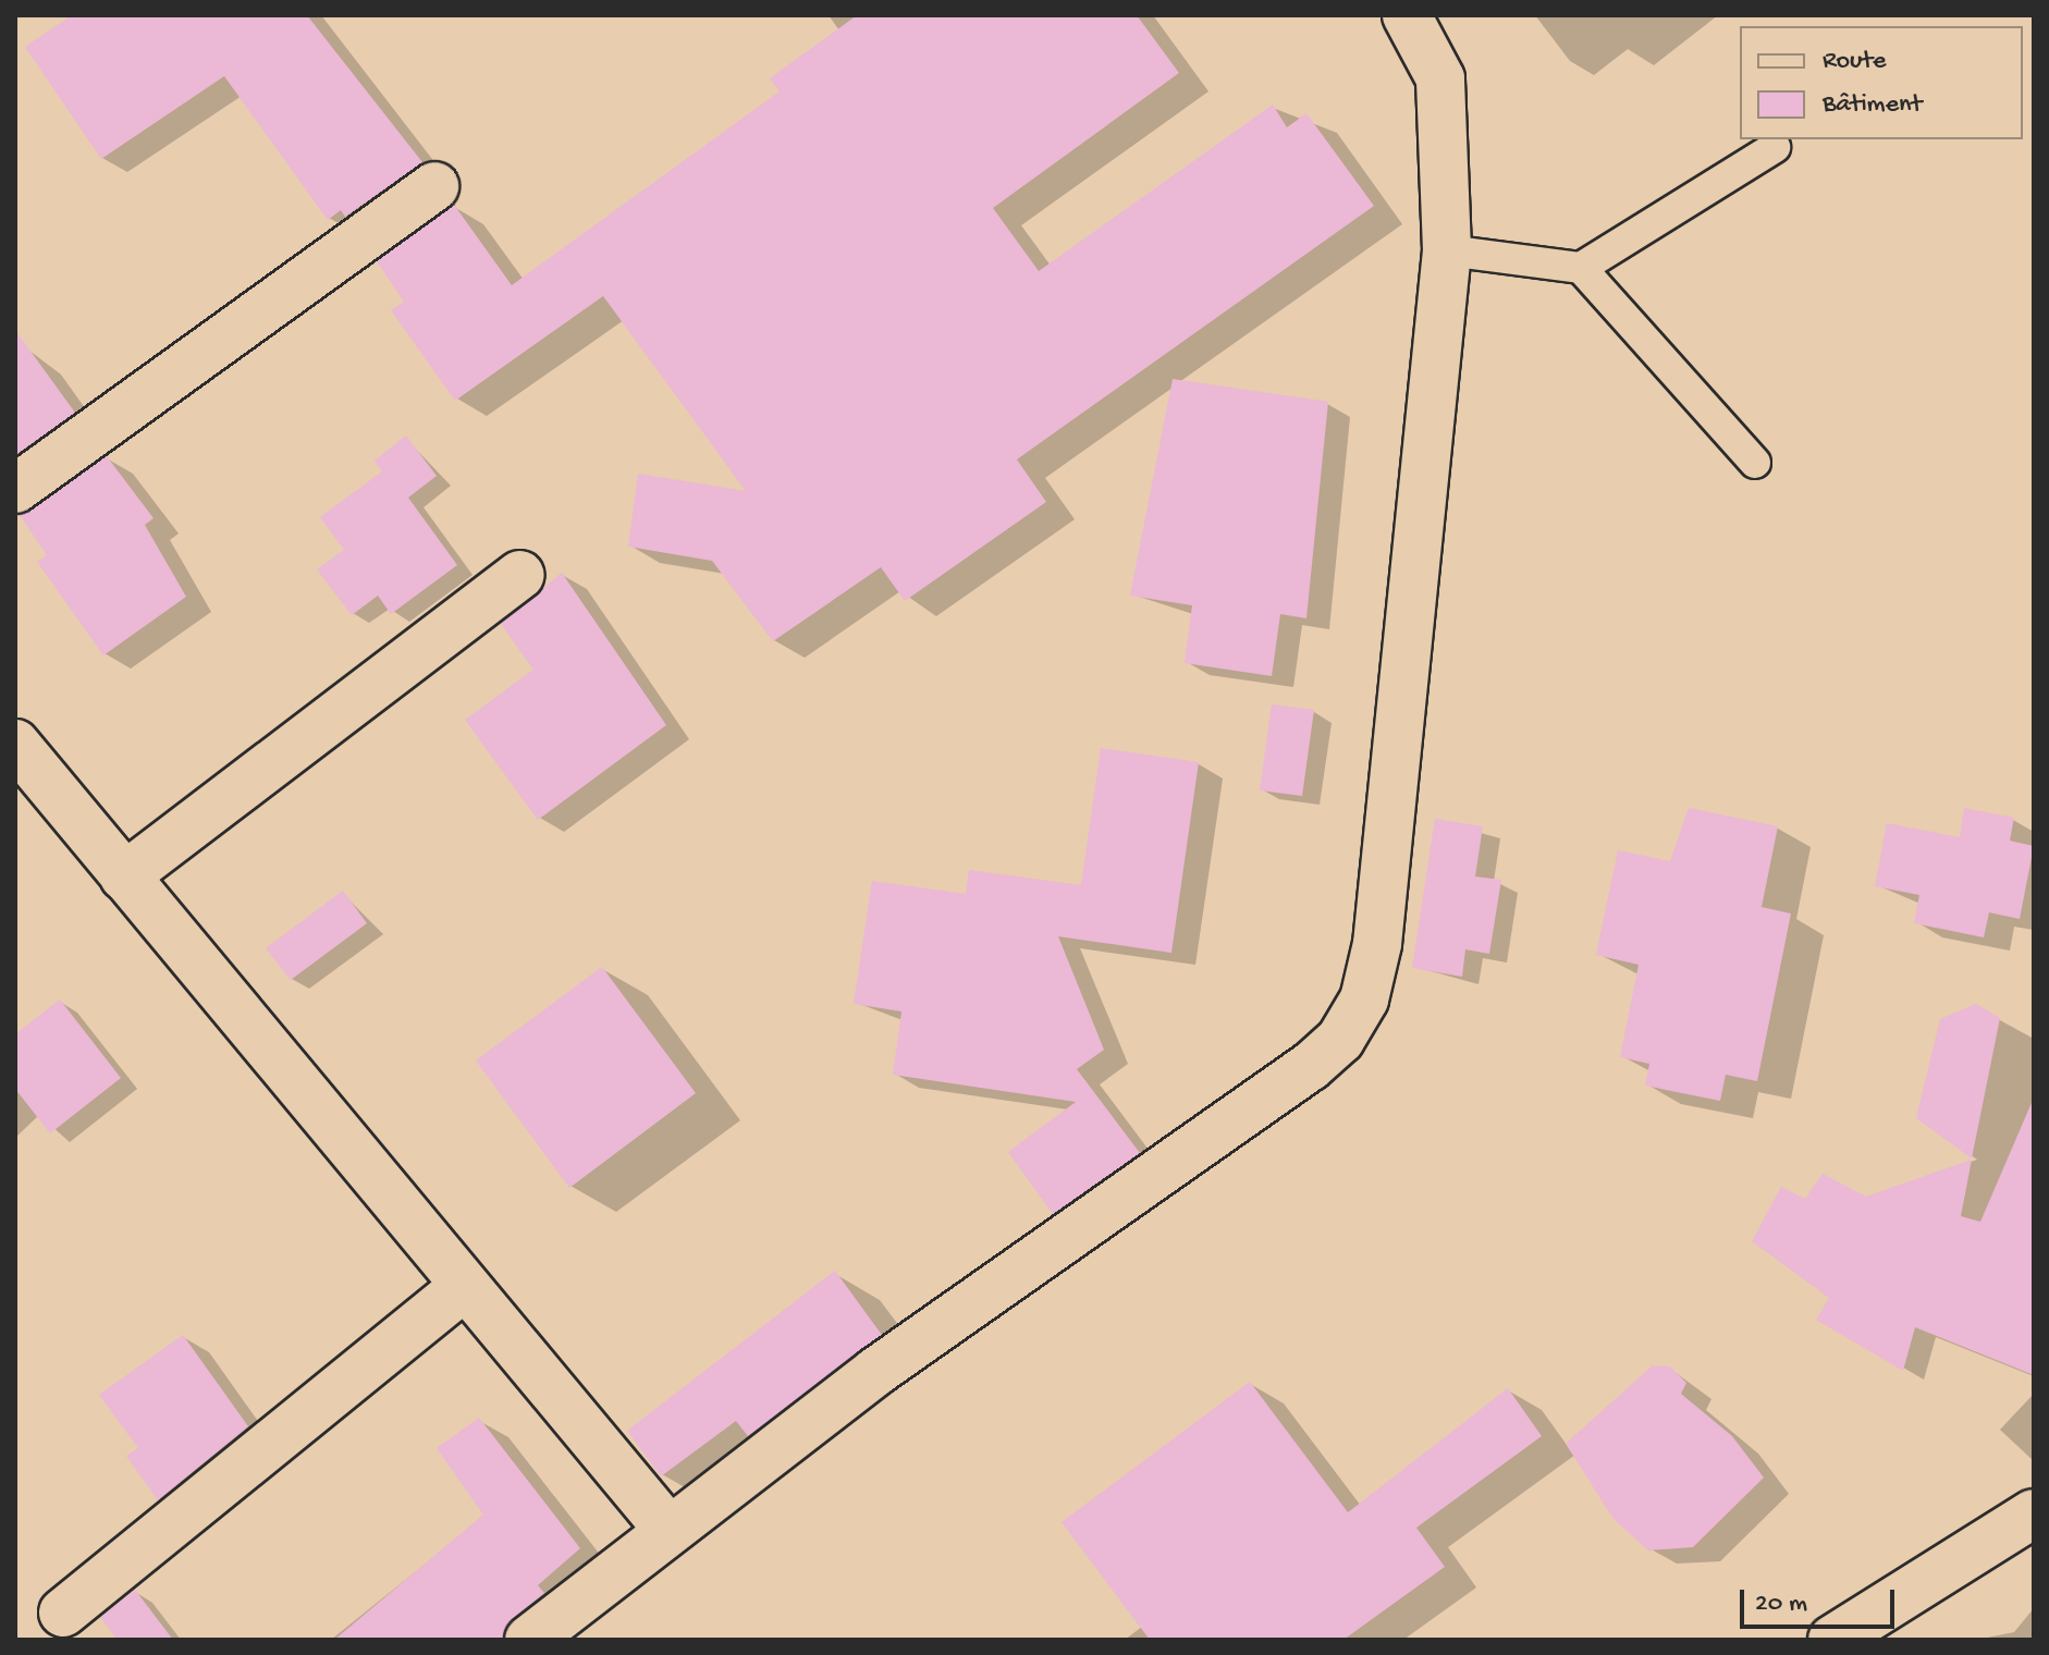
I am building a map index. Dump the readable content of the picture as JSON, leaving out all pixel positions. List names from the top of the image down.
{
  "legend": ["Route", "Bâtiment"],
  "scale_bar": "20 m"
}
